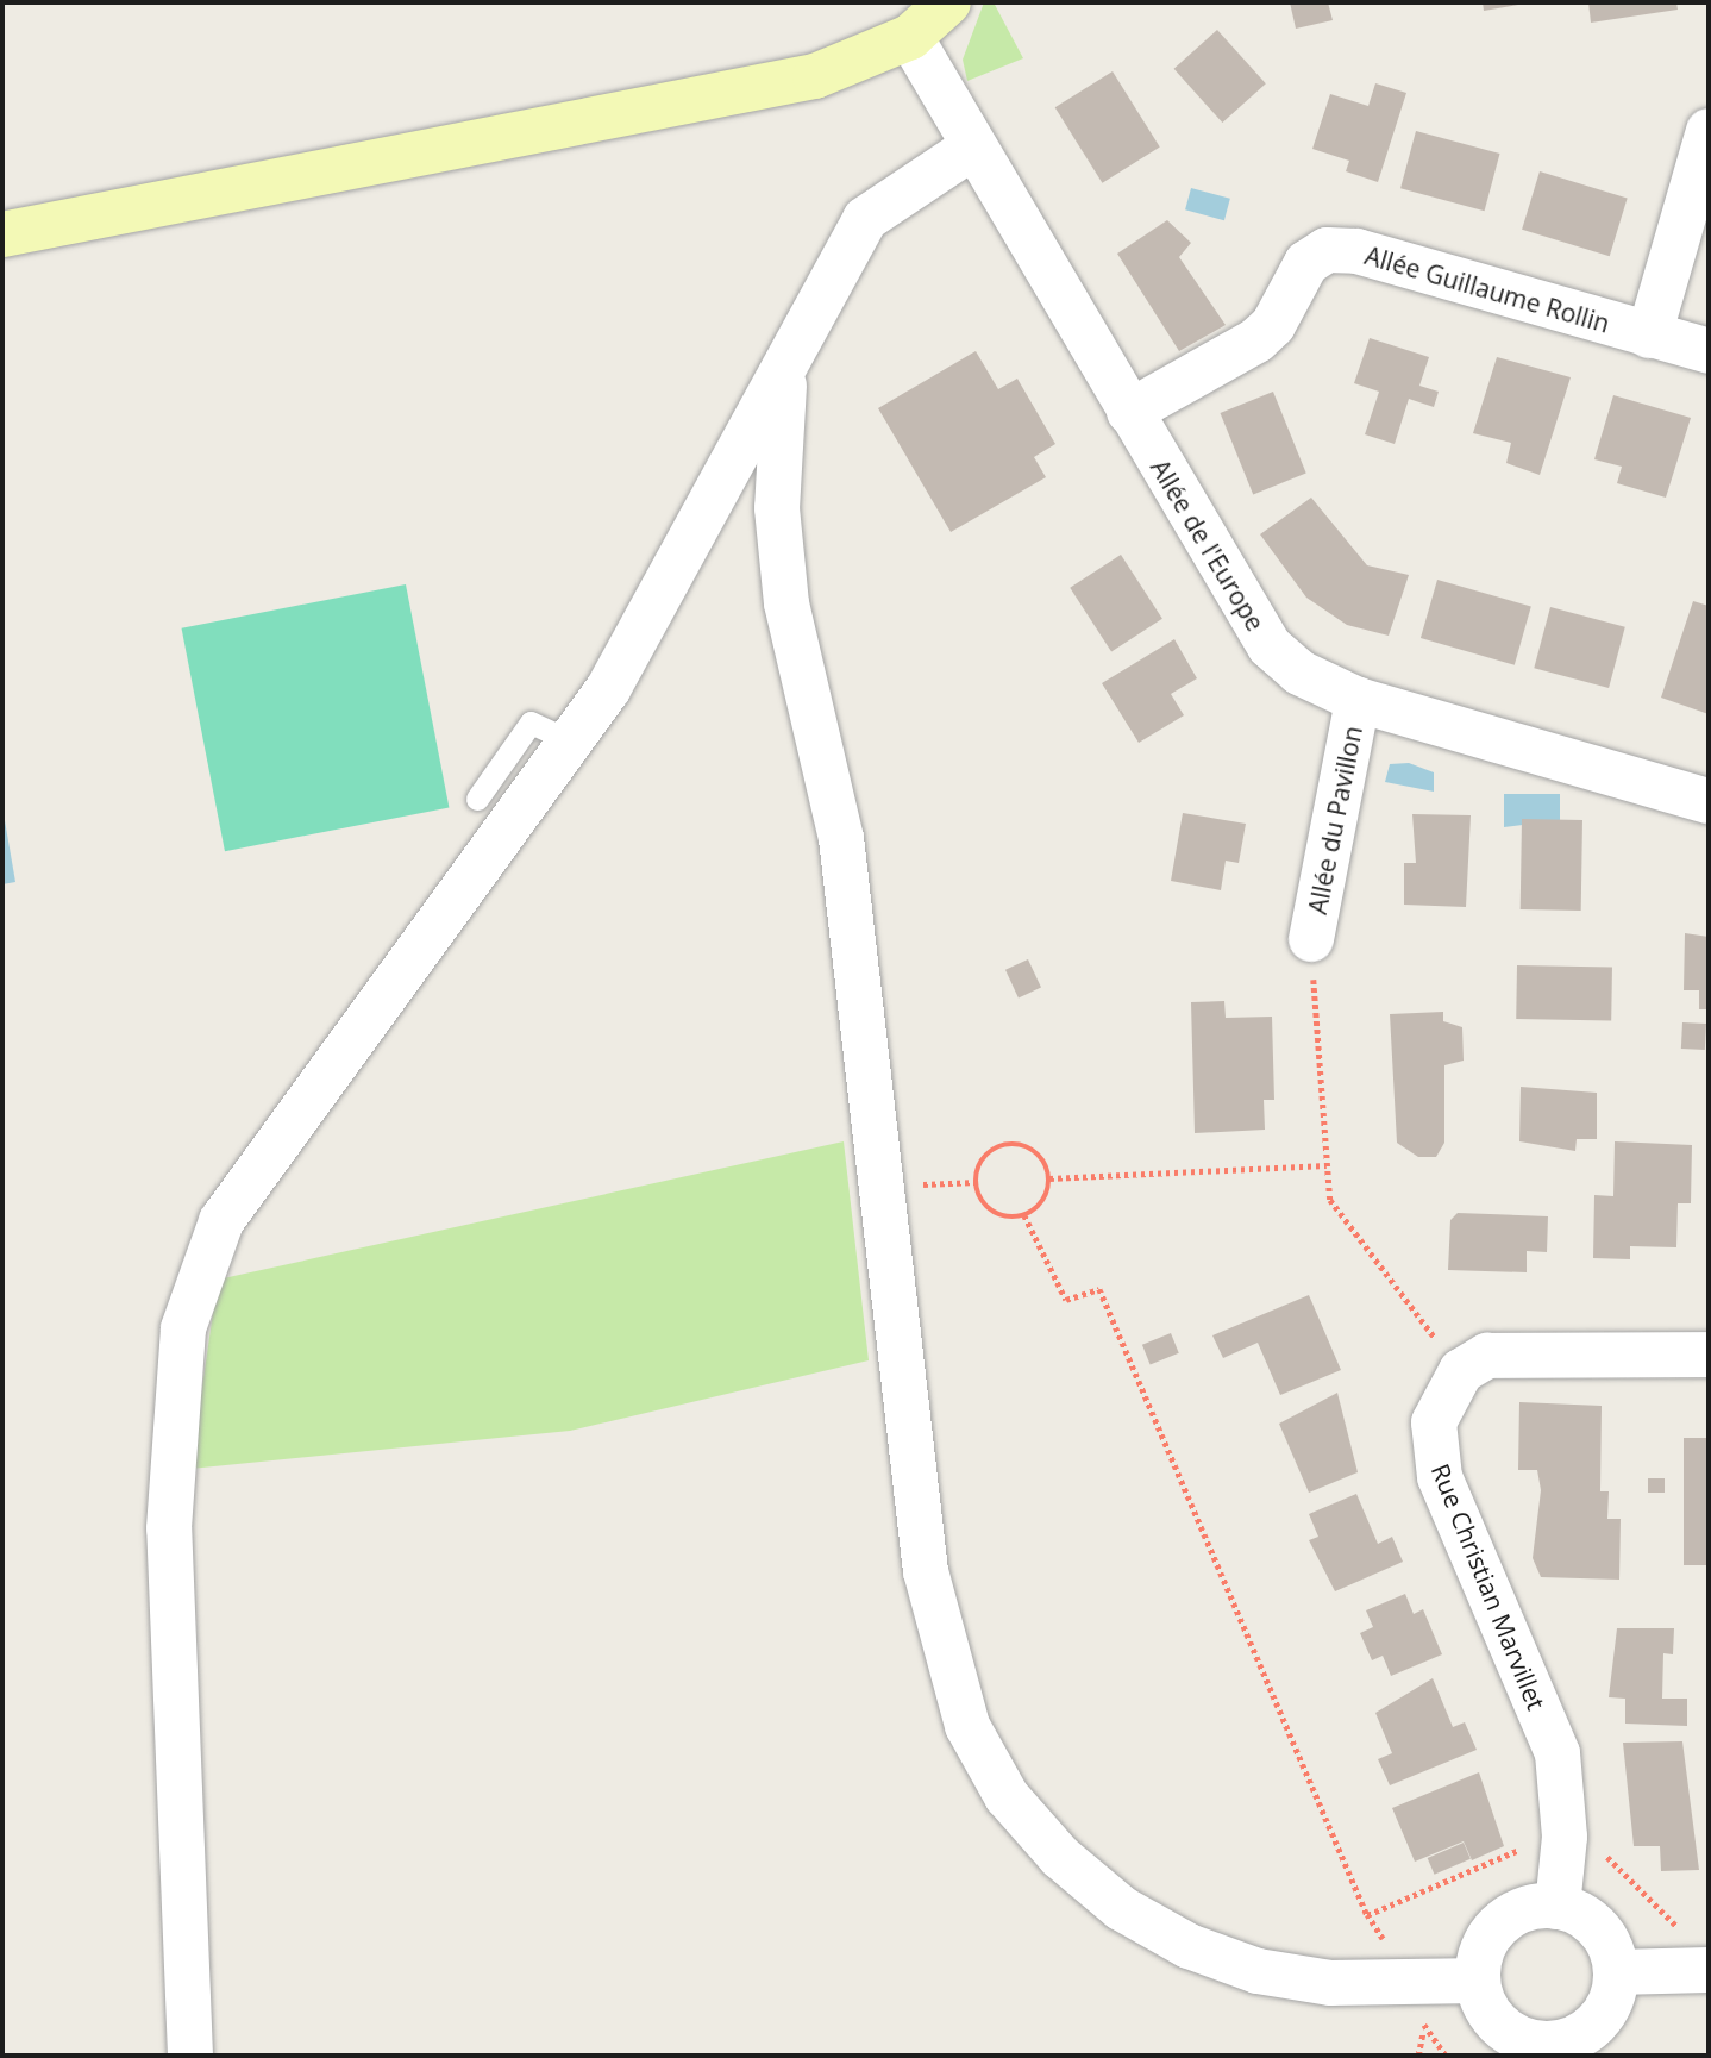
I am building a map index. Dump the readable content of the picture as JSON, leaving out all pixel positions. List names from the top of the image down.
{
  "streets": {
    "street": [
      "Allée Guillaume Rollin",
      "Allée de l'Europe",
      "Allée du Pavillon",
      "Rue Christian Marvillet"
    ]
  },
  "crossings": [
    ["Allée Guillaume Rollin", "Allée de l'Europe"],
    ["Allée de l'Europe", "Allée du Pavillon"]
  ]
}
